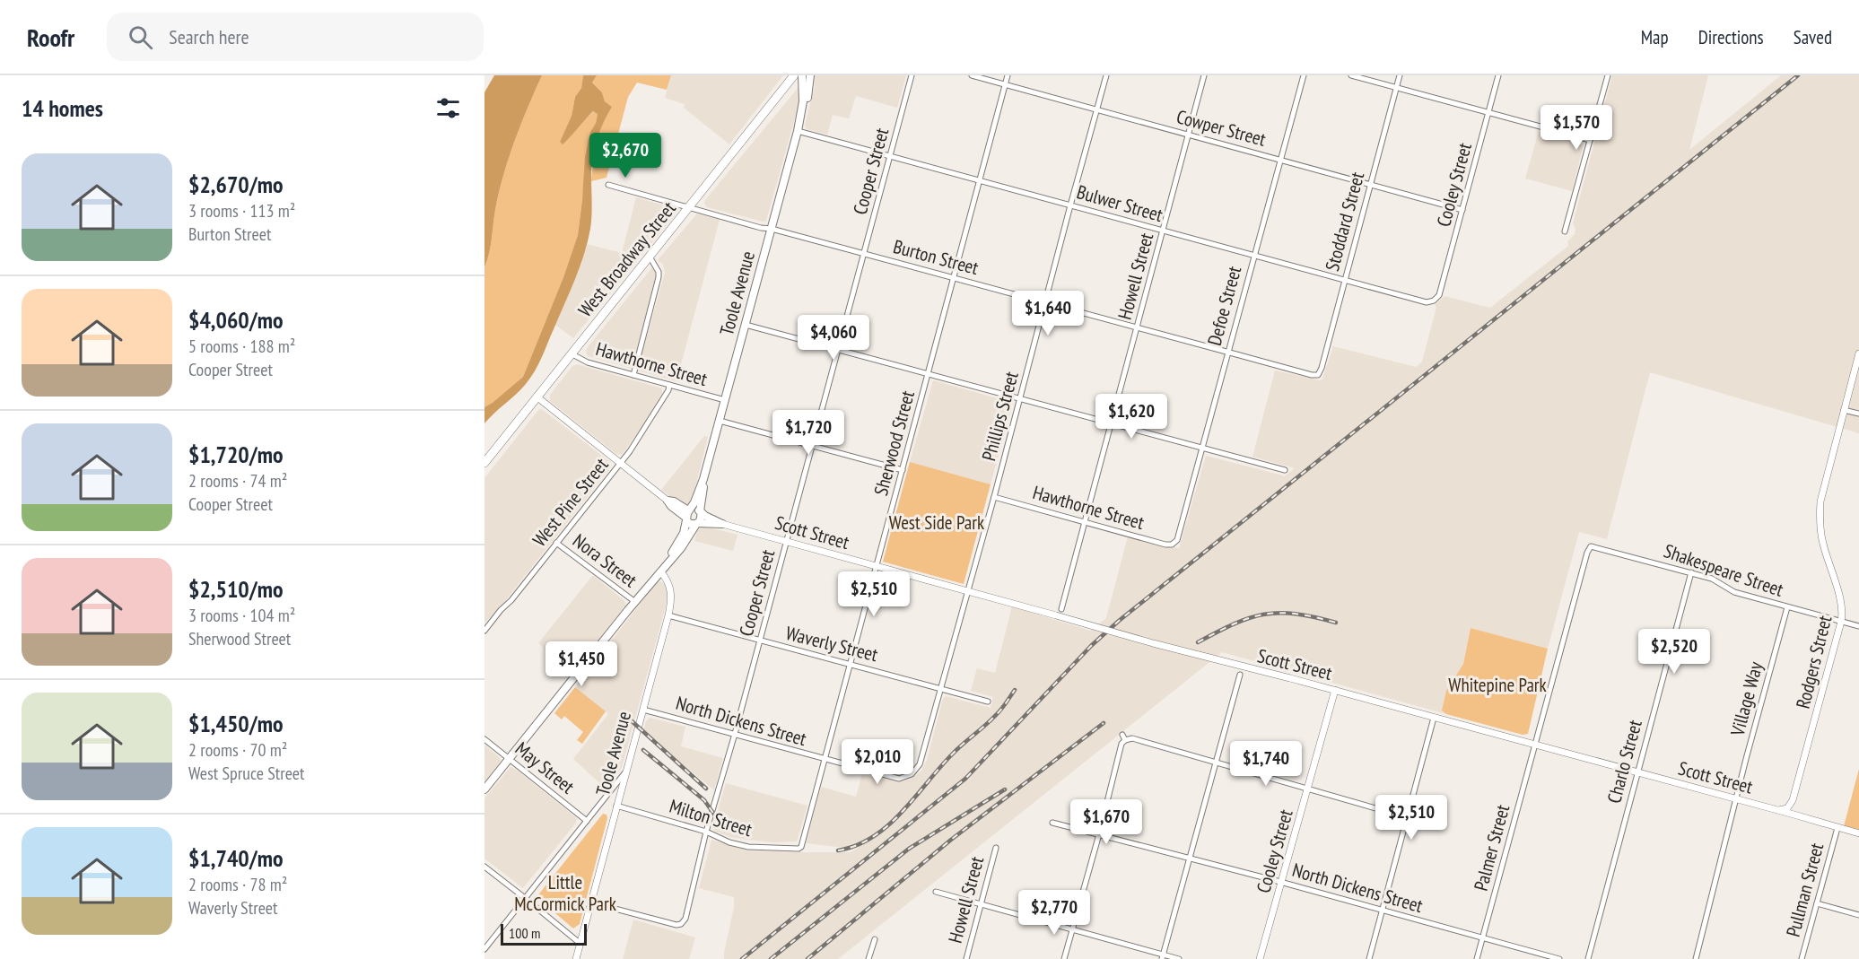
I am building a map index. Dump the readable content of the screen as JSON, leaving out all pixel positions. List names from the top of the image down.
{
  "streets": {
    "main road": ["West Broadway Street", "Toole Avenue"],
    "street": [
      "Cowper Street",
      "Cooper Street",
      "Cooley Street",
      "Bulwer Street",
      "Stoddard Street",
      "Burton Street",
      "Howell Street",
      "Defoe Street",
      "Hawthorne Street",
      "Phillips Street",
      "Sherwood Street",
      "West Pine Street",
      "Scott Street",
      "Nora Street",
      "Shakespeare Street",
      "Waverly Street",
      "Rodgers Street",
      "Village Way",
      "North Dickens Street",
      "Charlo Street",
      "May Street",
      "Milton Street",
      "Palmer Street",
      "Pullman Street"
    ]
  },
  "crossings": [
    ["Cowper Street", "Cooley Street"],
    ["Cowper Street", "Stoddard Street"],
    ["Cowper Street", "Howell Street"],
    ["Cowper Street", "Defoe Street"],
    ["Cowper Street", "Phillips Street"],
    ["Cowper Street", "Sherwood Street"],
    ["Cooper Street", "Bulwer Street"],
    ["Cooper Street", "Burton Street"],
    ["Cooper Street", "Toole Avenue"],
    ["Cooper Street", "Scott Street"],
    ["Cooper Street", "Waverly Street"],
    ["Cooper Street", "North Dickens Street"],
    ["Cooper Street", "Milton Street"],
    ["Cooley Street", "Bulwer Street"],
    ["Cooley Street", "Scott Street"],
    ["Cooley Street", "North Dickens Street"],
    ["Bulwer Street", "Stoddard Street"],
    ["Bulwer Street", "Howell Street"],
    ["Bulwer Street", "Toole Avenue"],
    ["Bulwer Street", "Defoe Street"],
    ["Bulwer Street", "Phillips Street"],
    ["Bulwer Street", "Sherwood Street"],
    ["Stoddard Street", "Burton Street"],
    ["Burton Street", "West Broadway Street"],
    ["Burton Street", "Howell Street"],
    ["Burton Street", "Toole Avenue"],
    ["Burton Street", "Defoe Street"],
    ["Burton Street", "Phillips Street"],
    ["Burton Street", "Sherwood Street"],
    ["West Broadway Street", "Hawthorne Street"],
    ["Howell Street", "Hawthorne Street"],
    ["Toole Avenue", "Hawthorne Street"],
    ["Toole Avenue", "Waverly Street"],
    ["Toole Avenue", "North Dickens Street"],
    ["Toole Avenue", "Milton Street"],
    ["Defoe Street", "Hawthorne Street"],
    ["Hawthorne Street", "Phillips Street"],
    ["Hawthorne Street", "West Pine Street"],
    ["Phillips Street", "Scott Street"],
    ["Phillips Street", "Waverly Street"],
    ["Phillips Street", "North Dickens Street"],
    ["Sherwood Street", "Scott Street"],
    ["Sherwood Street", "Waverly Street"],
    ["Sherwood Street", "North Dickens Street"],
    ["Sherwood Street", "Milton Street"],
    ["West Pine Street", "Nora Street"],
    ["Scott Street", "Shakespeare Street"],
    ["Scott Street", "Rodgers Street"],
    ["Scott Street", "Village Way"],
    ["Scott Street", "Charlo Street"],
    ["Scott Street", "Palmer Street"],
    ["Scott Street", "Pullman Street"],
    ["Shakespeare Street", "Rodgers Street"],
    ["Shakespeare Street", "Village Way"],
    ["Shakespeare Street", "Charlo Street"],
    ["Shakespeare Street", "Palmer Street"],
    ["North Dickens Street", "Palmer Street"]
  ],
  "parks": ["West Side Park", "Whitepine Park", "Little McCormick Park"],
  "scale_bar": "100 m",
  "page": {
    "header": "Roofr",
    "search": "Search here",
    "nav": ["Map", "Directions", "Saved"],
    "heading": "14 homes",
    "price": [
      "$1,570",
      "$2,670",
      "$1,640",
      "$4,060",
      "$1,620",
      "$1,720",
      "$2,510",
      "$2,520",
      "$1,450",
      "$2,010",
      "$1,740",
      "$2,510",
      "$1,670",
      "$2,770"
    ],
    "list": [
      {
        "name": "$2,670/mo",
        "note": "3 rooms · 113 m² · Burton Street"
      },
      {
        "name": "$4,060/mo",
        "note": "5 rooms · 188 m² · Cooper Street"
      },
      {
        "name": "$1,720/mo",
        "note": "2 rooms · 74 m² · Cooper Street"
      },
      {
        "name": "$2,510/mo",
        "note": "3 rooms · 104 m² · Sherwood Street"
      },
      {
        "name": "$1,450/mo",
        "note": "2 rooms · 70 m² · West Spruce Street"
      },
      {
        "name": "$1,740/mo",
        "note": "2 rooms · 78 m² · Waverly Street"
      }
    ],
    "scale": "100 m"
  }
}
